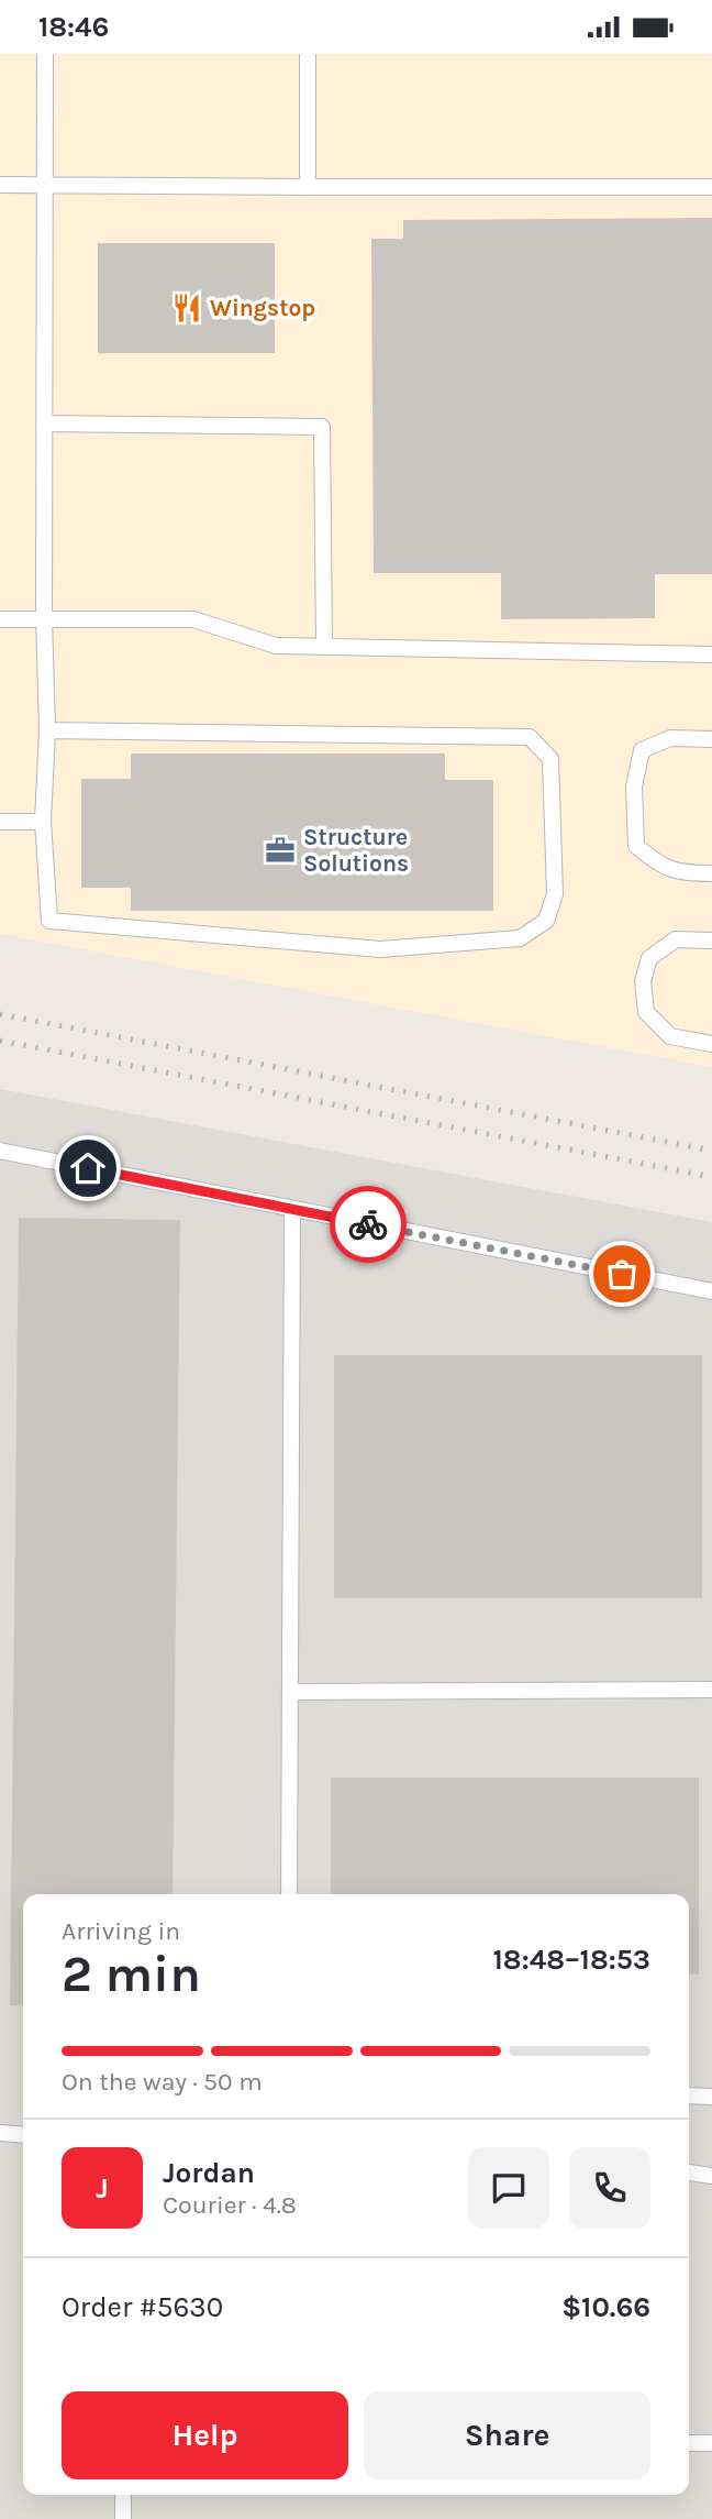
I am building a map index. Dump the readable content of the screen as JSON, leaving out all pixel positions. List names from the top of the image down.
{
  "places": {
    "restaurant": ["Wingstop"],
    "office": ["Structure Solutions"]
  },
  "page": {
    "status": "18:46",
    "heading": ["2 min", "Arriving in", "18:48–18:53"],
    "panel": [
      "Jordan",
      "Courier · 4.8",
      "Order #5630",
      "$10.66"
    ],
    "bar": "On the way · 50 m",
    "round": "J",
    "buttons": ["Help", "Share"]
  }
}
